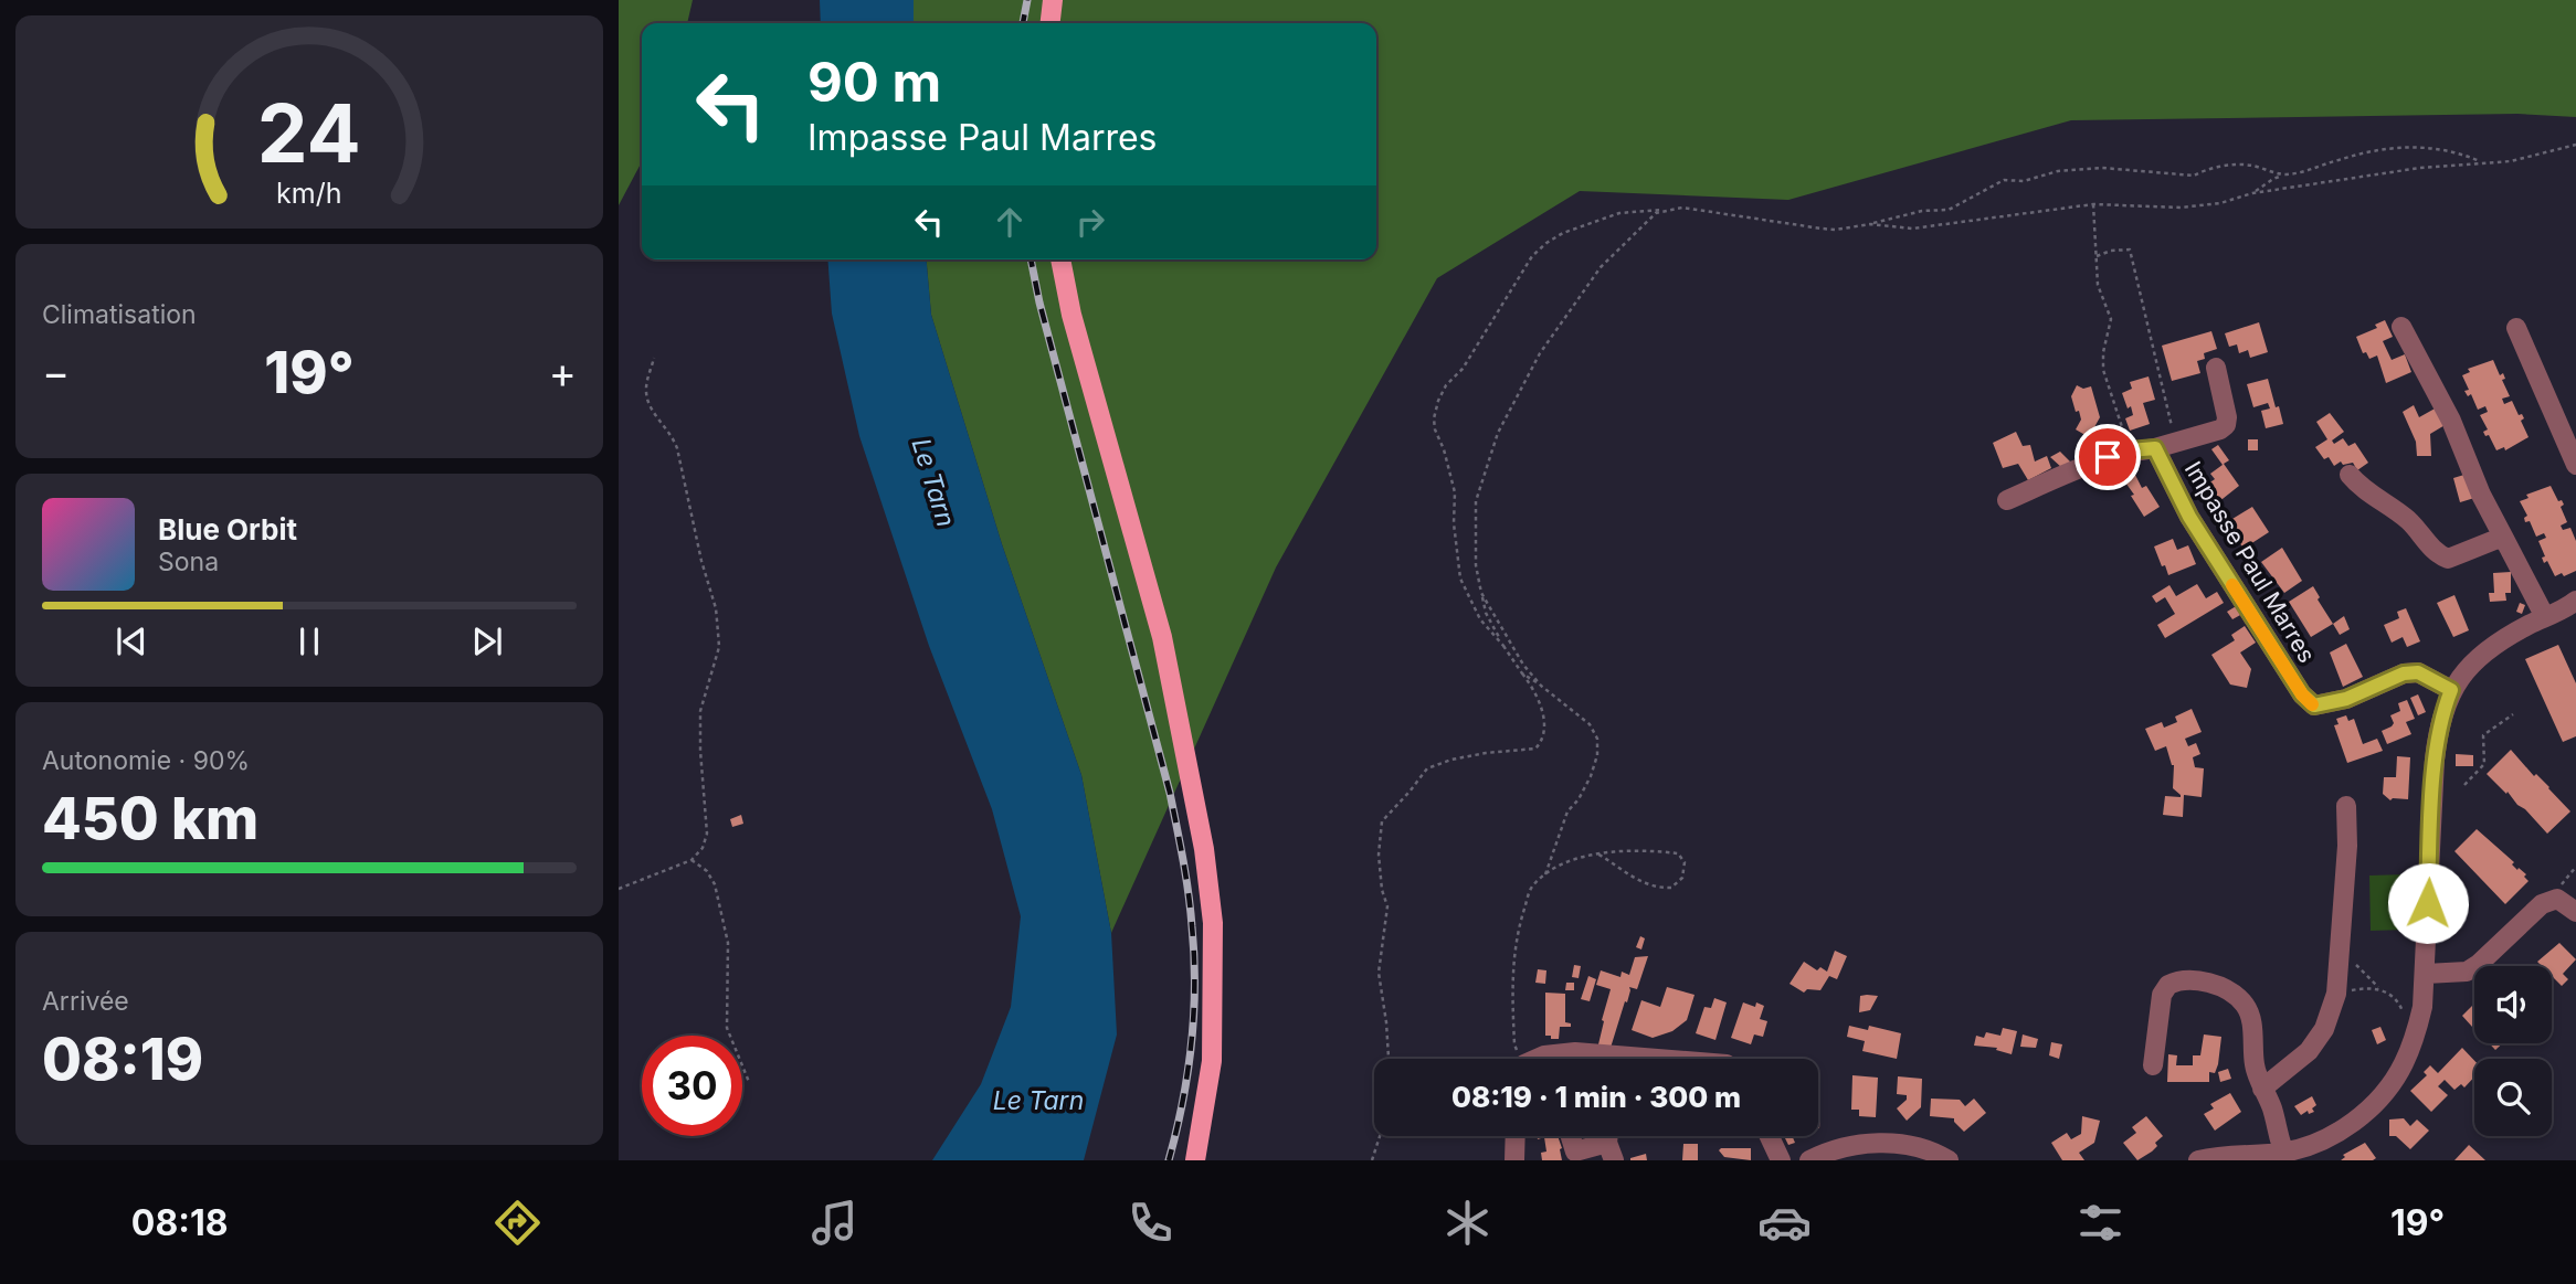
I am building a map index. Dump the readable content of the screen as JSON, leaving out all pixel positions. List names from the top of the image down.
{
  "streets": {
    "street": ["Impasse Paul Marres"]
  },
  "water": ["Le Tarn"],
  "page": {
    "turn": ["90 m", "Impasse Paul Marres"],
    "tile": [
      "Climatisation",
      ["Autonomie · 90%", "450 km"],
      ["Arrivée", "08:19"]
    ],
    "heat": ["−", "19°", "+"],
    "song": ["Blue Orbit", "Sona"],
    "limit": "30",
    "trip": "08:19 · 1 min · 300 m",
    "tabs": ["08:18", "19°"],
    "gauge": ["24", "km/h"]
  }
}
